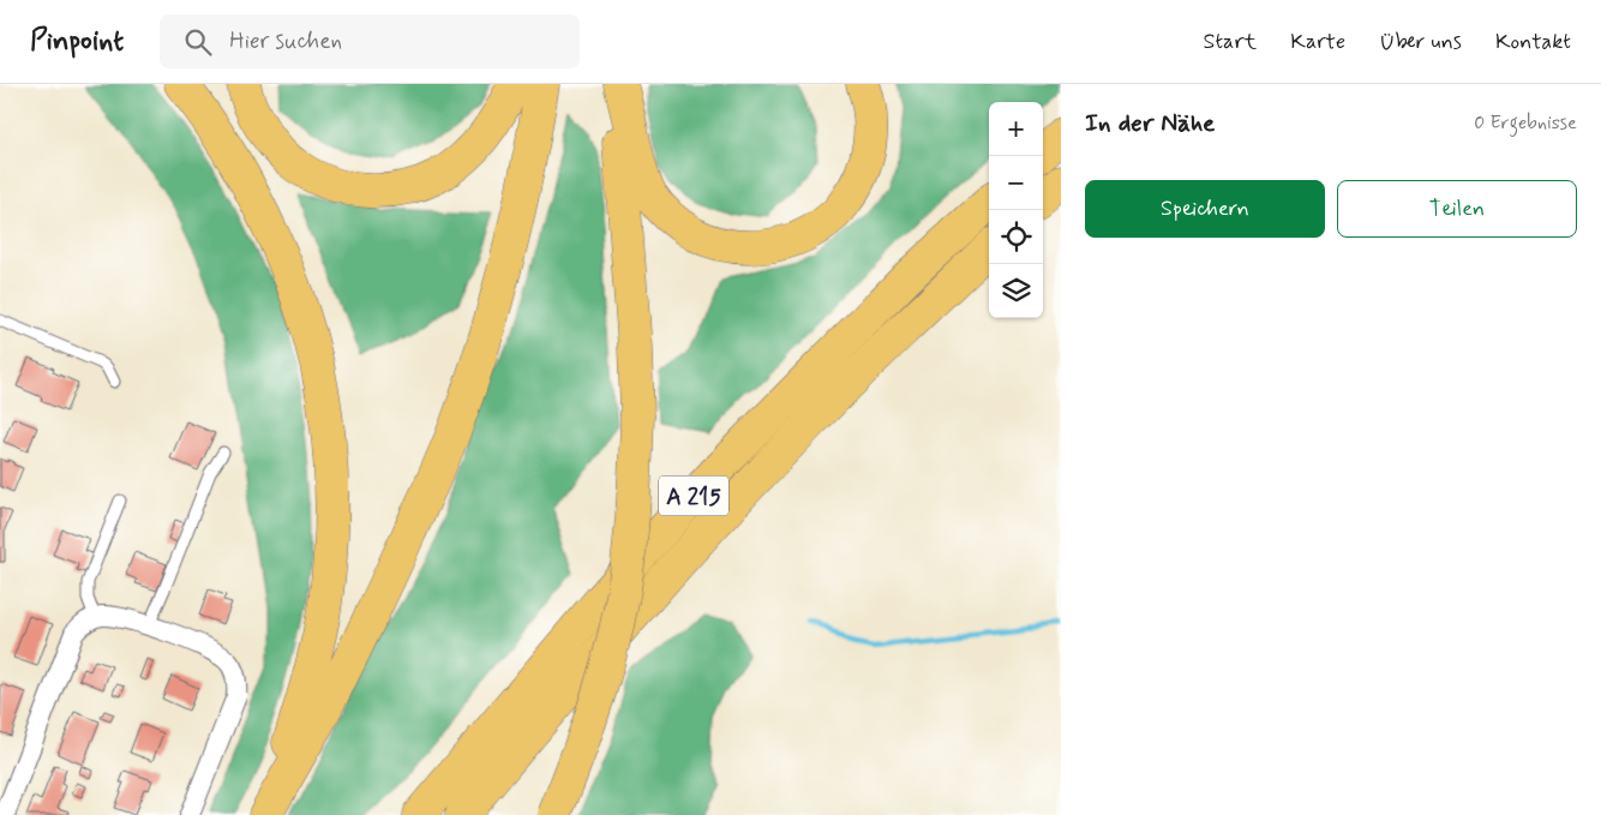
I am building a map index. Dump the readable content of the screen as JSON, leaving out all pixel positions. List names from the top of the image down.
{
  "streets": {
    "highway": ["A 215"]
  },
  "page": {
    "header": "Pinpoint",
    "search": "Hier suchen",
    "nav": [
      "Start",
      "Karte",
      "Über uns",
      "Kontakt"
    ],
    "heading": ["In der Nähe", "0 Ergebnisse"],
    "map_buttons": ["+", "−"],
    "buttons": ["Speichern", "Teilen"]
  }
}
